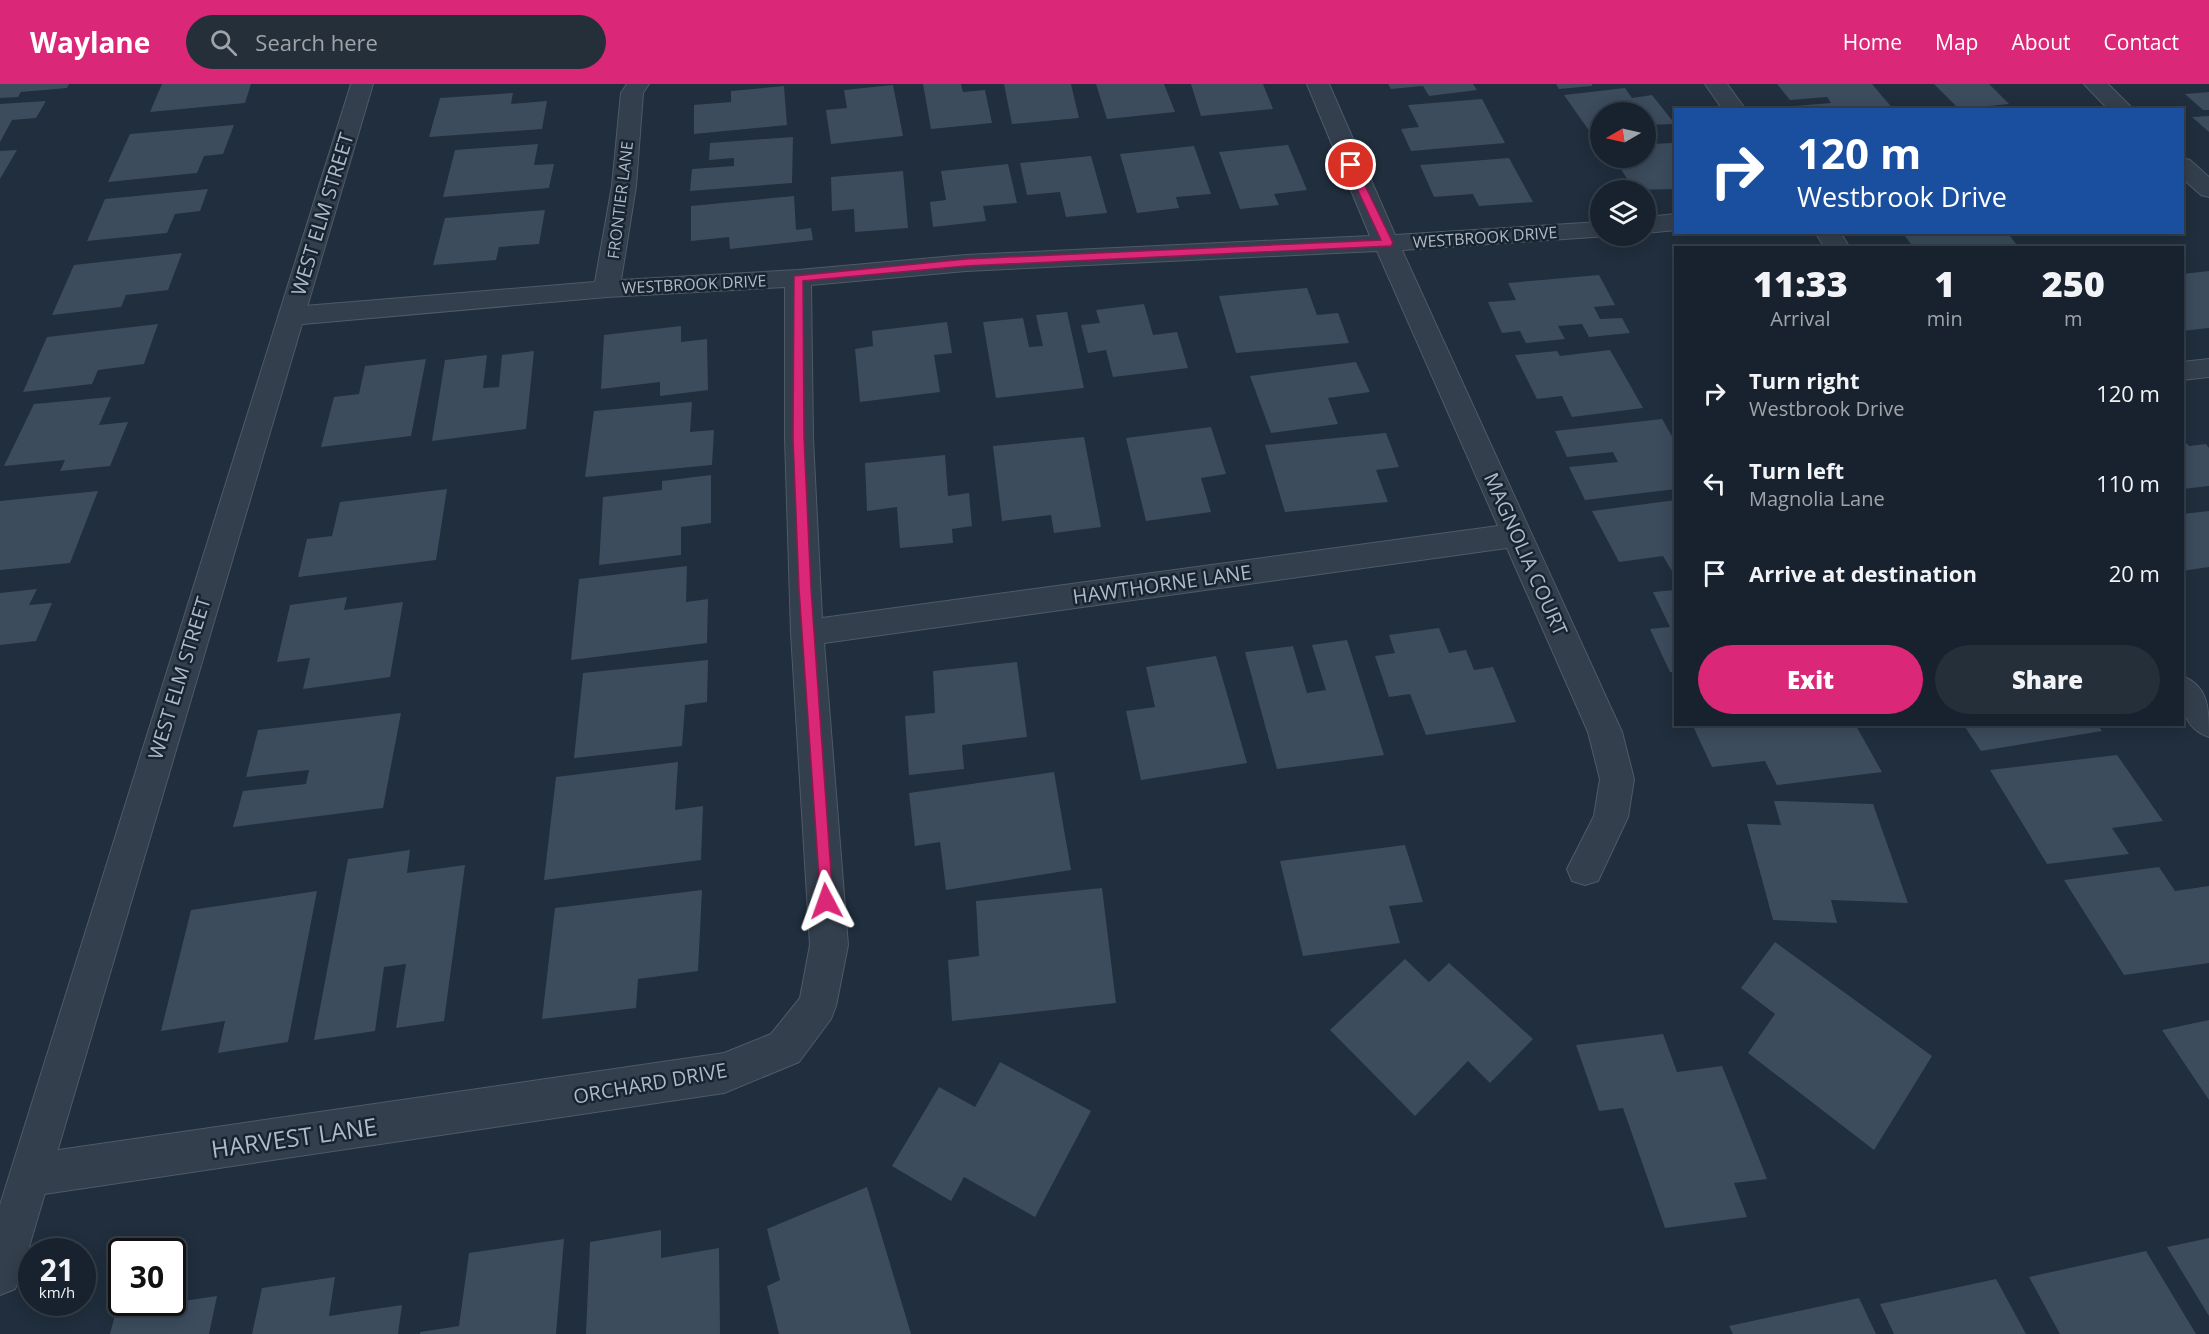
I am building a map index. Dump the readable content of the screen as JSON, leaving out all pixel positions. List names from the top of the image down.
{
  "streets": {
    "street": [
      "FRONTIER LANE",
      "WEST ELM STREET",
      "WESTBROOK DRIVE",
      "MAGNOLIA COURT",
      "HAWTHORNE LANE",
      "ORCHARD DRIVE",
      "HARVEST LANE"
    ]
  },
  "crossings": [
    ["FRONTIER LANE", "WESTBROOK DRIVE"],
    ["WEST ELM STREET", "WESTBROOK DRIVE"],
    ["WEST ELM STREET", "HARVEST LANE"],
    ["WESTBROOK DRIVE", "MAGNOLIA COURT"],
    ["WESTBROOK DRIVE", "ORCHARD DRIVE"],
    ["MAGNOLIA COURT", "HAWTHORNE LANE"],
    ["HAWTHORNE LANE", "ORCHARD DRIVE"],
    ["ORCHARD DRIVE", "HARVEST LANE"]
  ],
  "north": "left",
  "page": {
    "header": "Waylane",
    "search": "Search here",
    "nav": [
      "Home",
      "Map",
      "About",
      "Contact"
    ],
    "turn": ["120 m", "Westbrook Drive"],
    "eta": [
      "11:33",
      "Arrival",
      "1",
      "min",
      "250",
      "m"
    ],
    "list": [
      {
        "name": "Turn right",
        "note": "Westbrook Drive",
        "value": "120 m"
      },
      {
        "name": "Turn left",
        "note": "Magnolia Lane",
        "value": "110 m"
      },
      {
        "name": "Arrive at destination",
        "value": "20 m"
      }
    ],
    "buttons": ["Exit", "Share"],
    "speed": "21 km/h",
    "limit": "30"
  }
}
